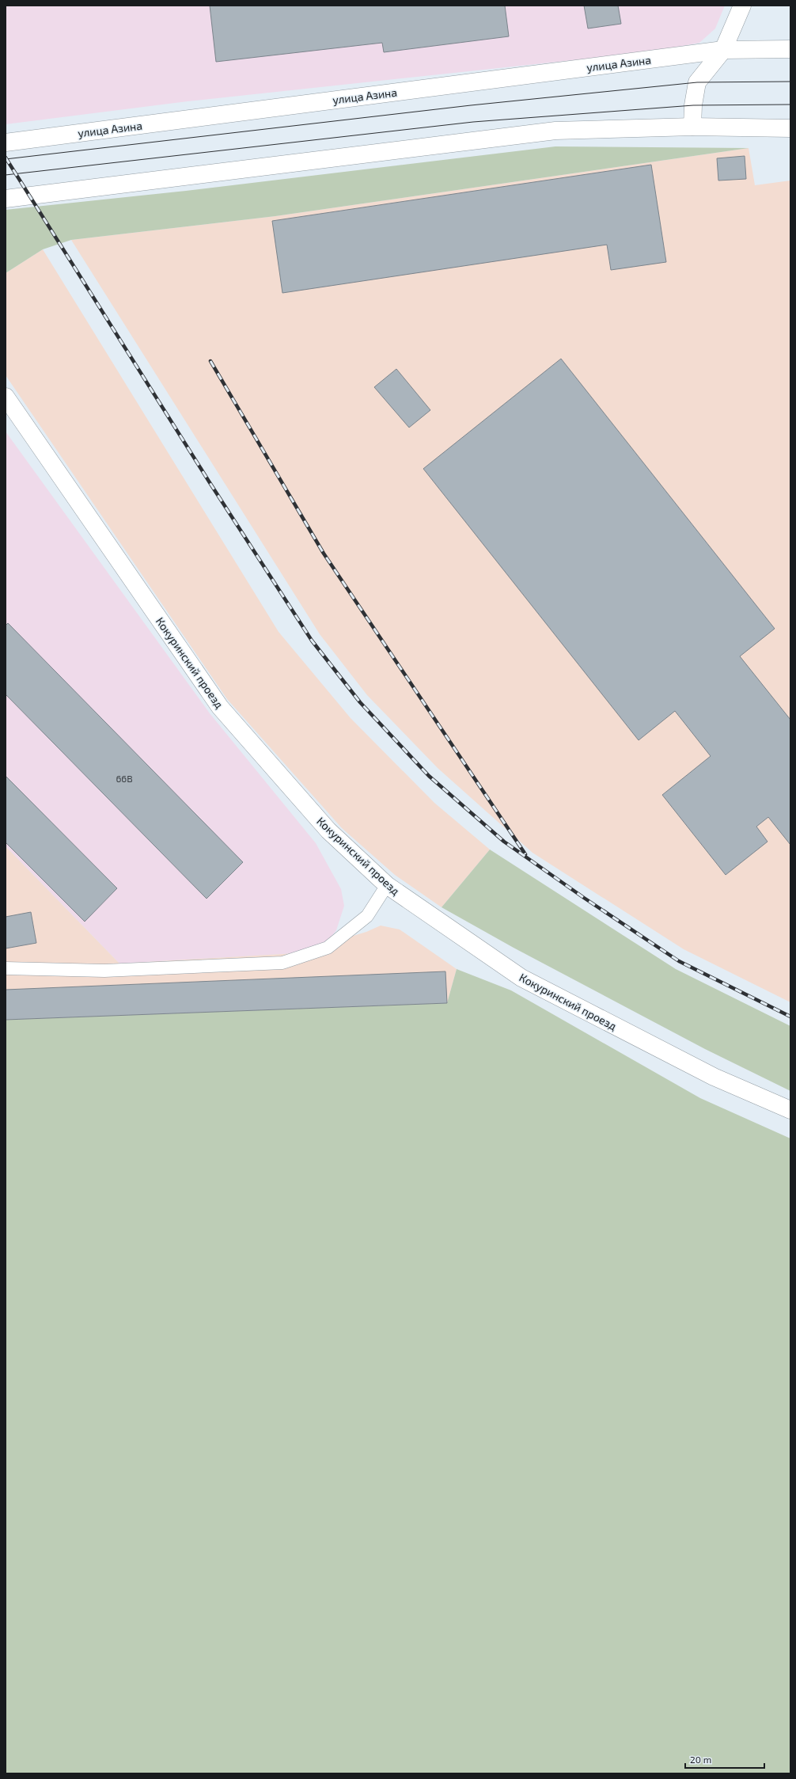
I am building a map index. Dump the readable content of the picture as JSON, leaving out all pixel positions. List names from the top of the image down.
{
  "streets": {
    "street": ["улица Азина", "Кокуринский проезд"]
  },
  "house_numbers": ["66В"],
  "scale_bar": "20 m"
}
